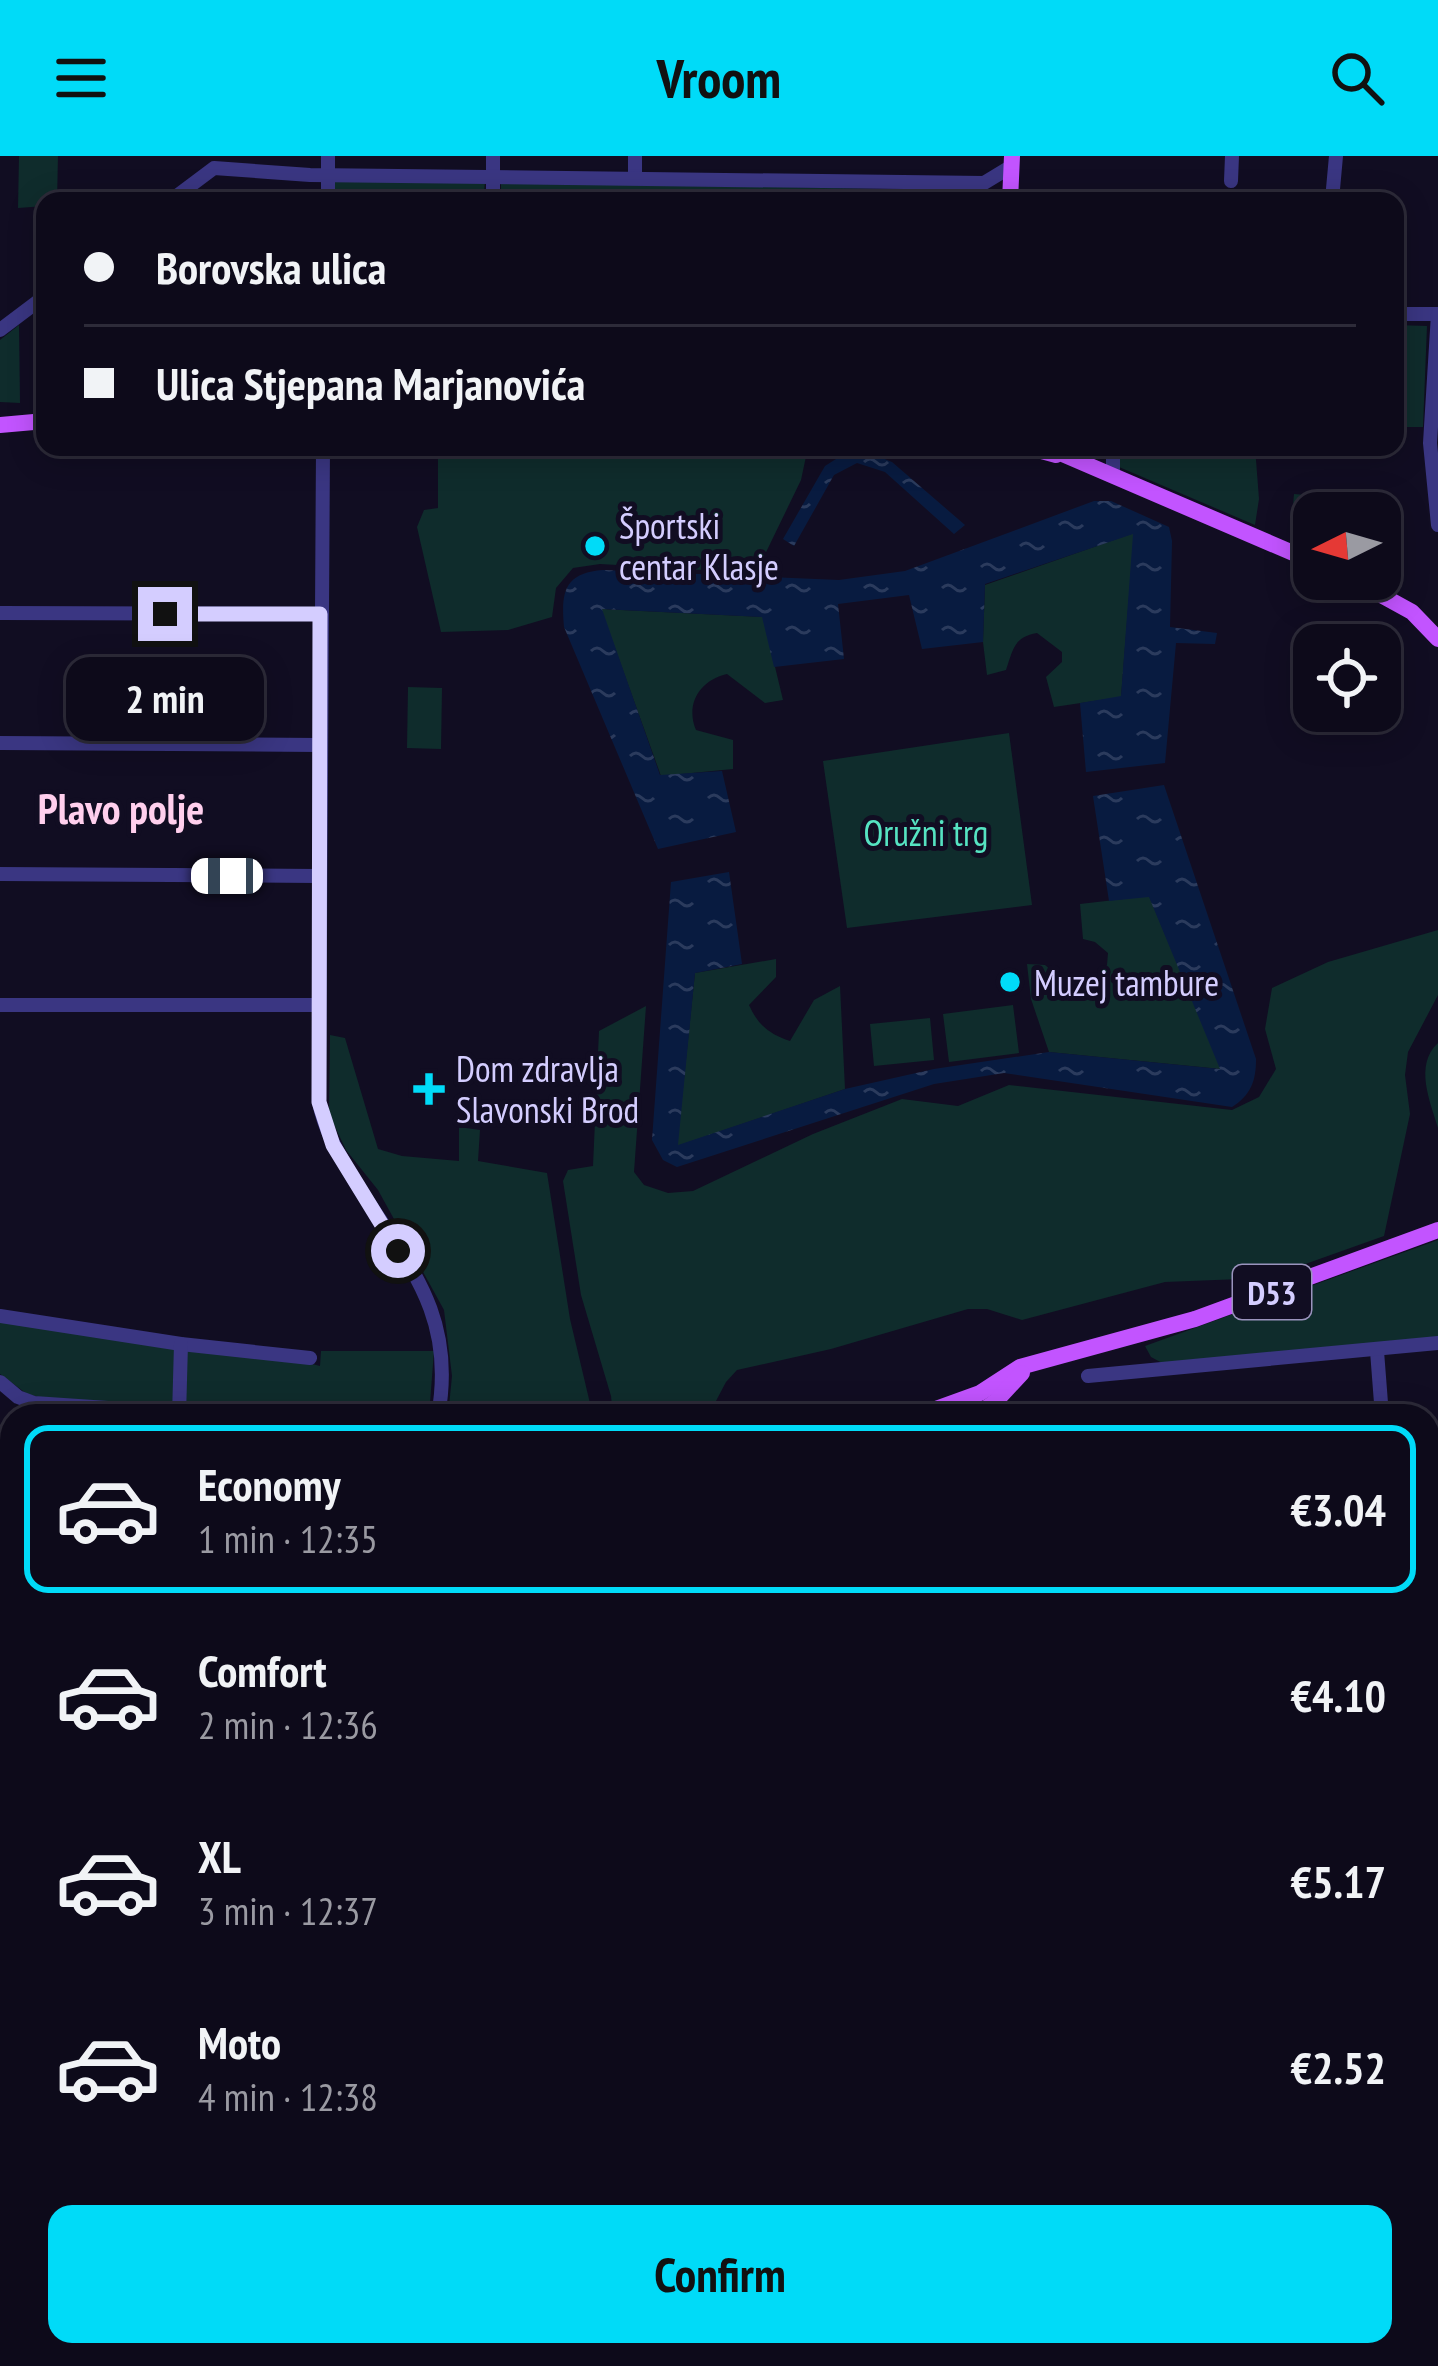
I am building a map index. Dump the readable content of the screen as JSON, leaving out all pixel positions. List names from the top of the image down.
{
  "streets": {
    "main road": ["D53"]
  },
  "districts": ["Plavo polje"],
  "parks": ["Oružni trg"],
  "places": {
    "other": ["Športski centar Klasje", "Muzej tambure"],
    "health": ["Dom zdravlja Slavonski Brod"]
  },
  "north": "left",
  "page": {
    "header": "Vroom",
    "banner": ["Borovska ulica", "Ulica Stjepana Marjanovića"],
    "bubble": "2 min",
    "list": [
      {
        "name": "Economy",
        "note": "1 min · 12:35",
        "value": "€3.04"
      },
      {
        "name": "Comfort",
        "note": "2 min · 12:36",
        "value": "€4.10"
      },
      {
        "name": "XL",
        "note": "3 min · 12:37",
        "value": "€5.17"
      },
      {
        "name": "Moto",
        "note": "4 min · 12:38",
        "value": "€2.52"
      }
    ],
    "buttons": "Confirm"
  }
}
